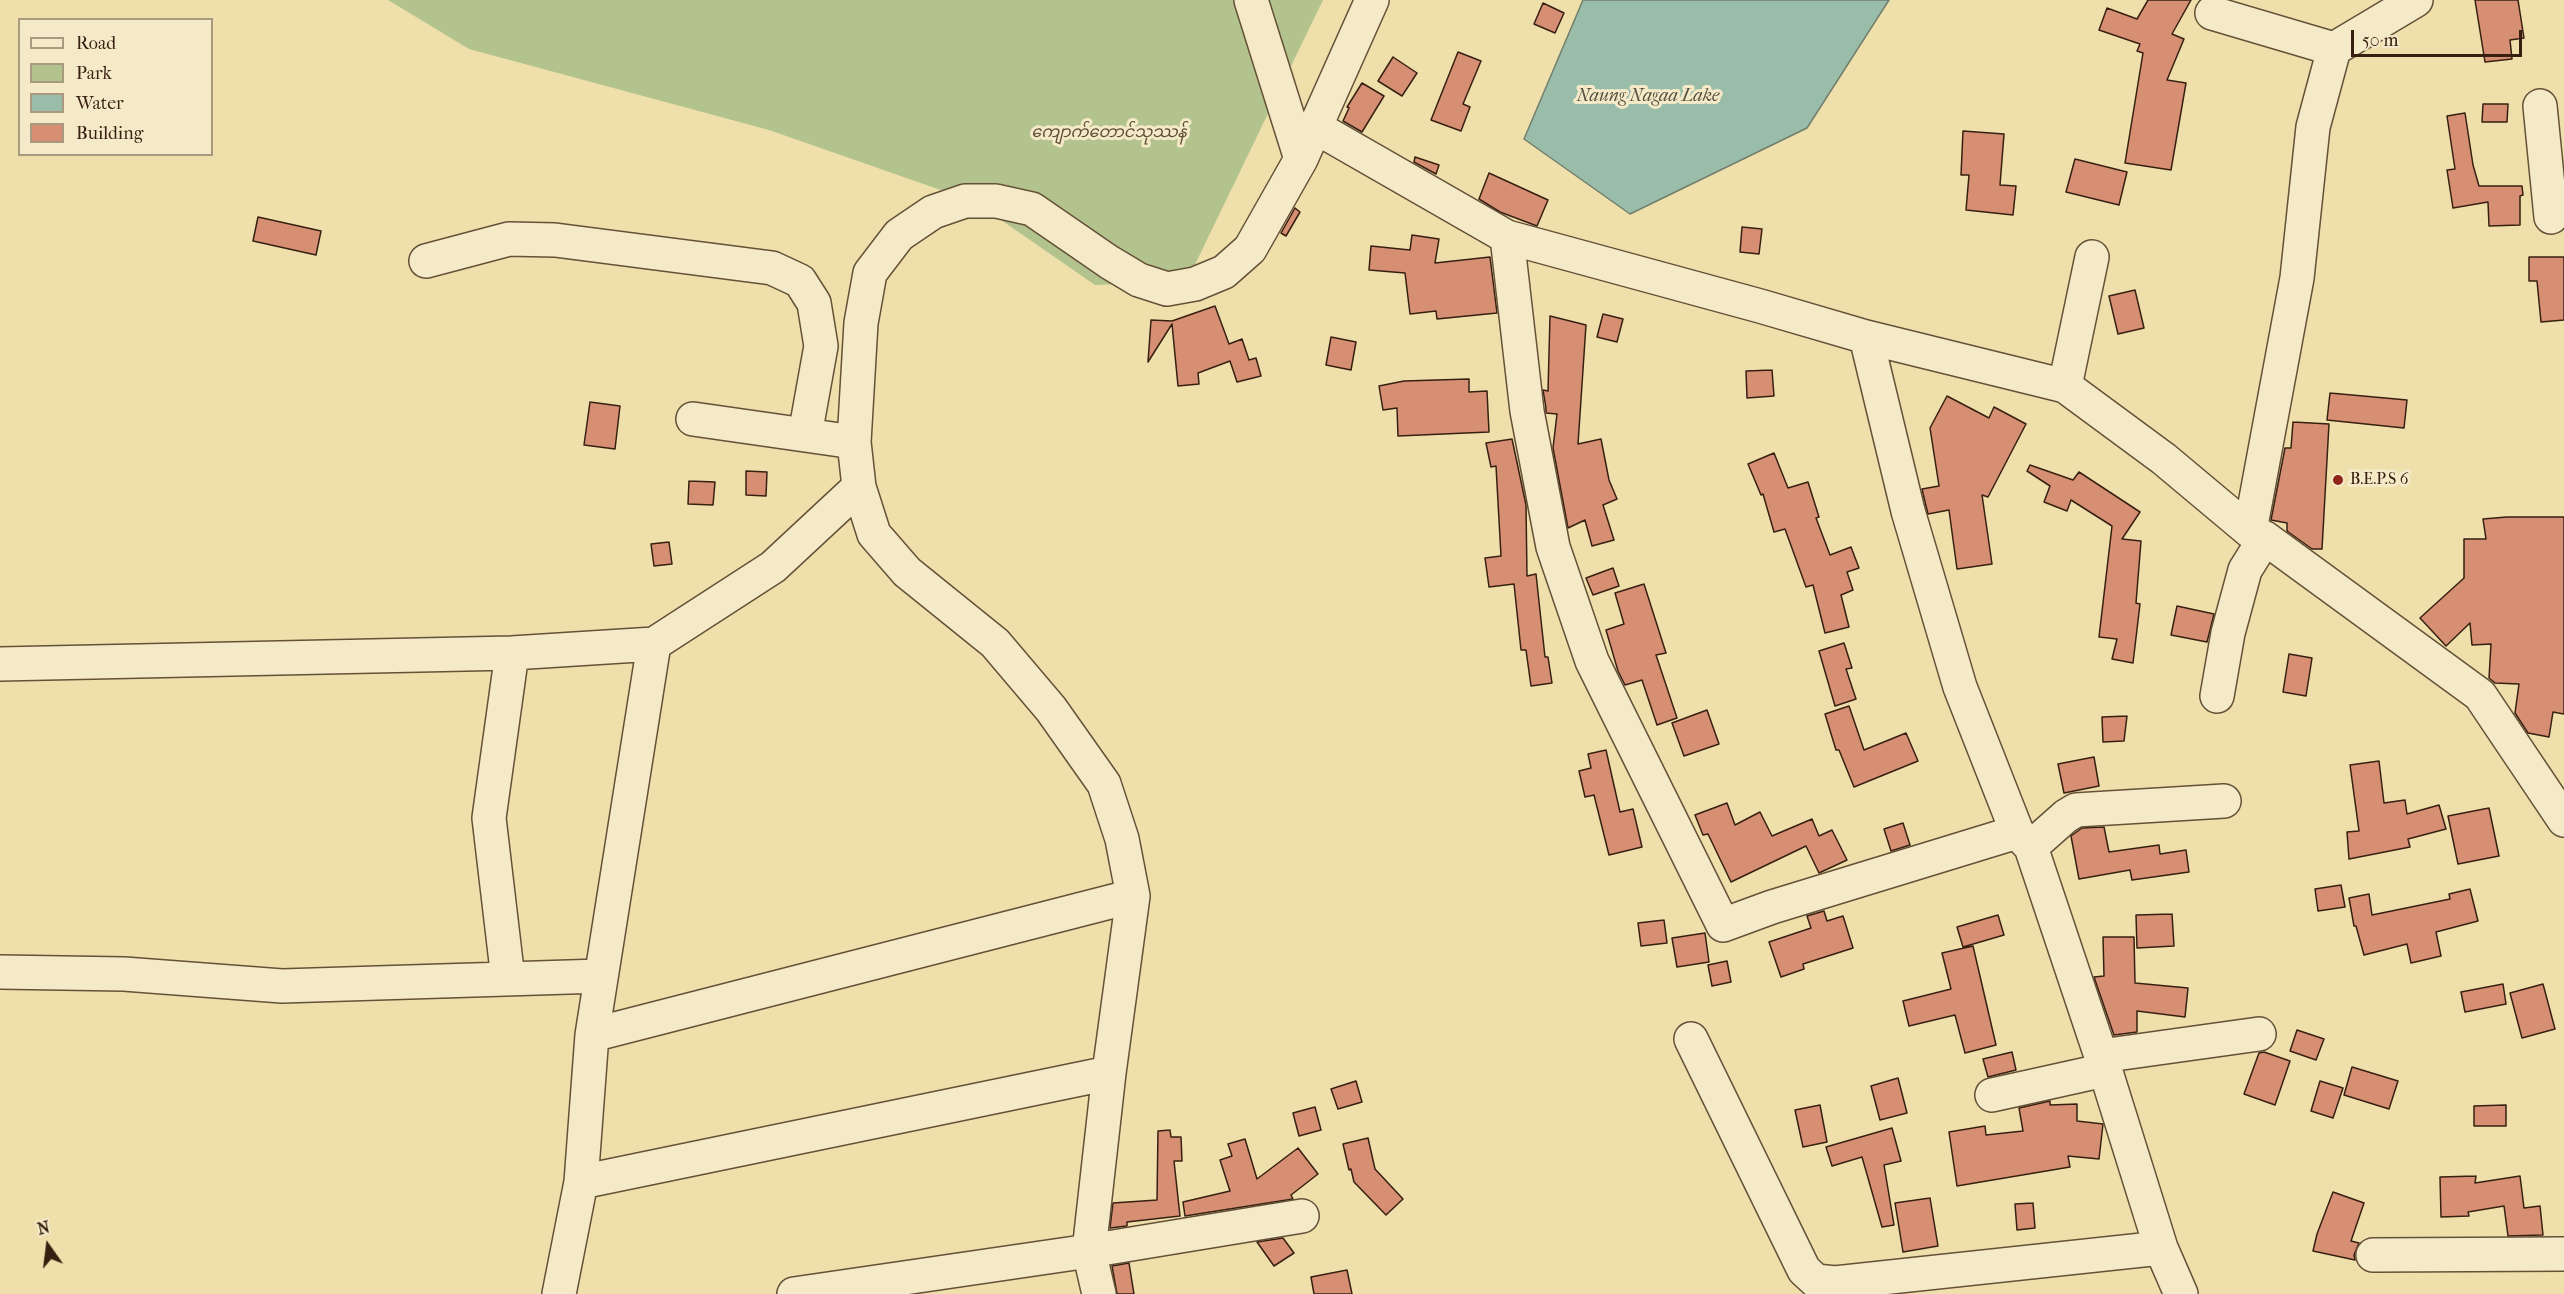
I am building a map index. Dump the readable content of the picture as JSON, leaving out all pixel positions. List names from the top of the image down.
{
  "water": ["Naung Nagaa Lake"],
  "parks": ["ကျောက်တောင်သုဿန်"],
  "places": ["B.E.P.S 6"],
  "legend": [
    "Road",
    "Park",
    "Water",
    "Building"
  ],
  "scale_bar": "50 m",
  "north": "top"
}
